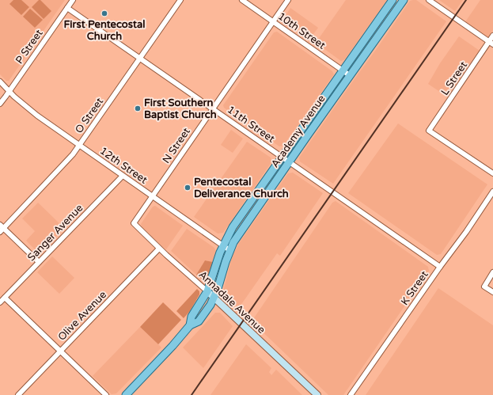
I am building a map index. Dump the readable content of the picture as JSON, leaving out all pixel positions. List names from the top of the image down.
{
  "streets": {
    "main road": ["Academy Avenue"],
    "street": [
      "10th Street",
      "P Street",
      "L Street",
      "O Street",
      "11th Street",
      "N Street",
      "12th Street",
      "Sanger Avenue",
      "K Street",
      "Annadale Avenue",
      "Olive Avenue"
    ]
  },
  "crossings": [
    ["10th Street", "Academy Avenue"],
    ["10th Street", "N Street"],
    ["P Street", "11th Street"],
    ["P Street", "12th Street"],
    ["O Street", "11th Street"],
    ["O Street", "12th Street"],
    ["11th Street", "Academy Avenue"],
    ["11th Street", "N Street"],
    ["11th Street", "K Street"],
    ["Academy Avenue", "12th Street"],
    ["Academy Avenue", "Annadale Avenue"],
    ["N Street", "12th Street"],
    ["N Street", "Annadale Avenue"],
    ["12th Street", "Sanger Avenue"],
    ["Annadale Avenue", "Olive Avenue"]
  ],
  "places": ["First Pentecostal Church", "First Southern Baptist Church", "Pentecostal Deliverance Church"]
}
